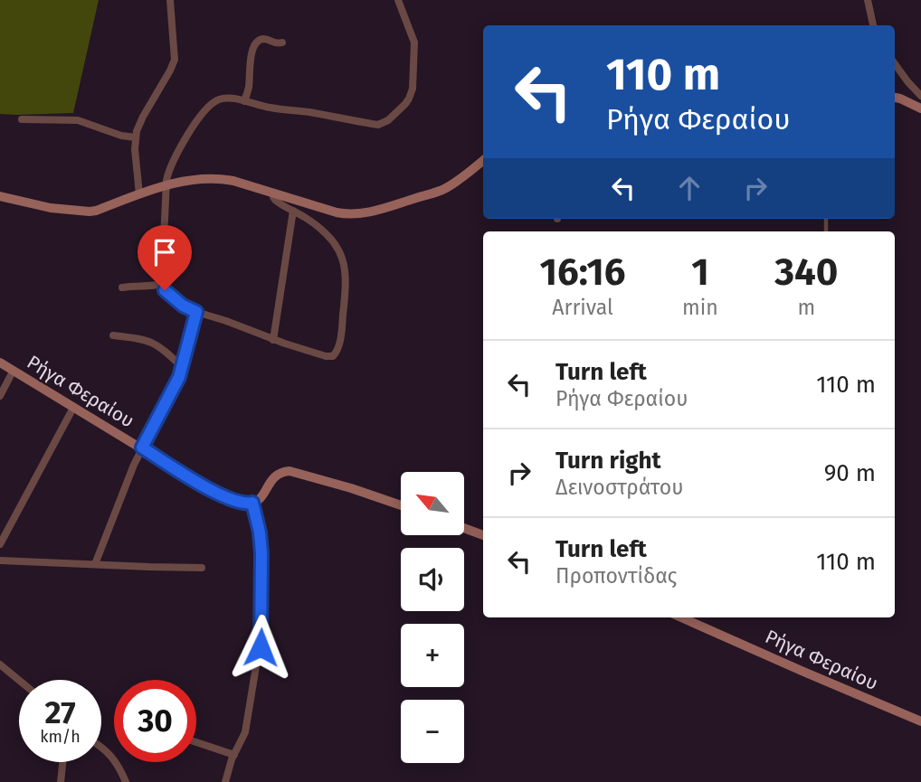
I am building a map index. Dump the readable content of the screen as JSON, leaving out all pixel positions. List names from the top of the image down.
{
  "streets": {
    "street": ["Ρήγα Φεραίου"]
  },
  "north": "top left",
  "page": {
    "turn": ["110 m", "Ρήγα Φεραίου"],
    "eta": [
      "16:16",
      "Arrival",
      "1",
      "min",
      "340",
      "m"
    ],
    "list": [
      {
        "name": "Turn left",
        "note": "Ρήγα Φεραίου",
        "value": "110 m"
      },
      {
        "name": "Turn right",
        "note": "Δεινοστράτου",
        "value": "90 m"
      },
      {
        "name": "Turn left",
        "note": "Προποντίδας",
        "value": "110 m"
      }
    ],
    "map_buttons": ["+", "−"],
    "speed": "27 km/h",
    "limit": "30"
  }
}
